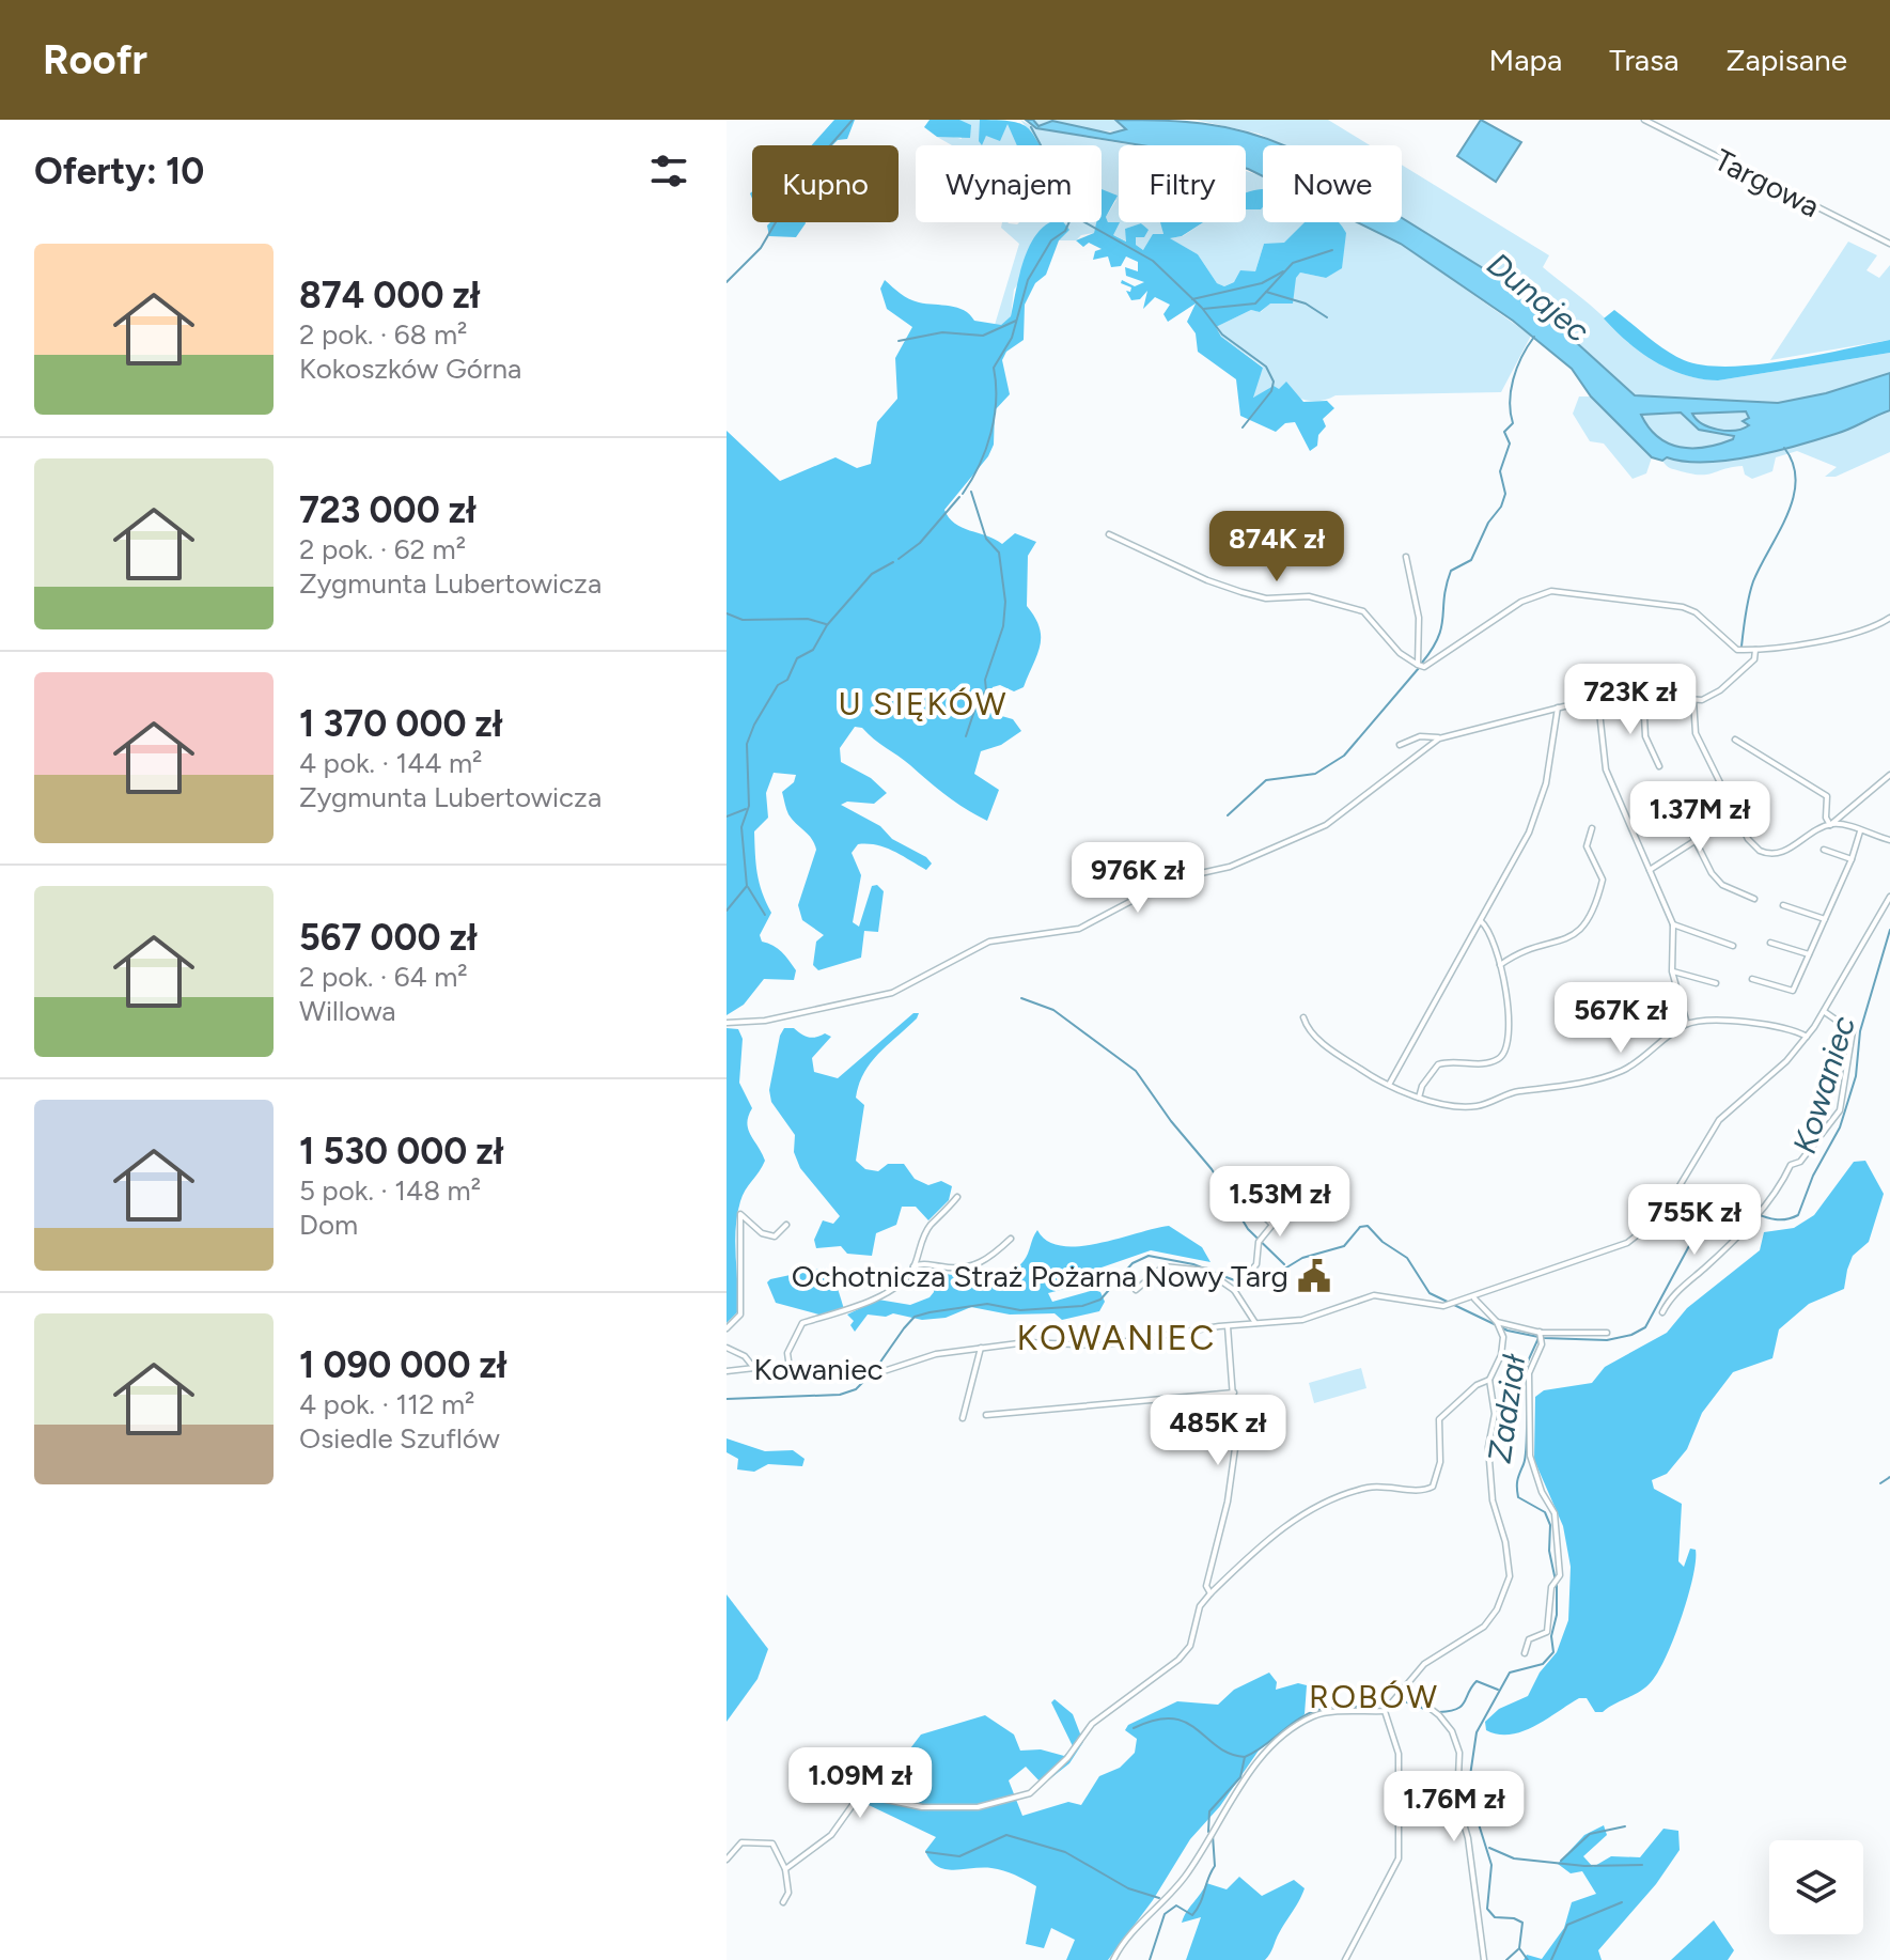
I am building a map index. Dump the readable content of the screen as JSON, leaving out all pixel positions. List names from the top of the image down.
{
  "streets": {
    "street": ["Targowa", "Kowaniec"]
  },
  "districts": ["U SIĘKÓW", "KOWANIEC", "ROBÓW"],
  "water": ["Dunajec", "Kowaniec", "Zadział"],
  "places": {
    "public building": ["Ochotnicza Straż Pożarna Nowy Targ"]
  },
  "page": {
    "header": "Roofr",
    "nav": ["Mapa", "Trasa", "Zapisane"],
    "heading": "Oferty: 10",
    "chip": [
      "Kupno",
      "Wynajem",
      "Filtry",
      "Nowe"
    ],
    "list": [
      {
        "name": "874 000 zł",
        "note": "2 pok. · 68 m² · Kokoszków Górna"
      },
      {
        "name": "723 000 zł",
        "note": "2 pok. · 62 m² · Zygmunta Lubertowicza"
      },
      {
        "name": "1 370 000 zł",
        "note": "4 pok. · 144 m² · Zygmunta Lubertowicza"
      },
      {
        "name": "567 000 zł",
        "note": "2 pok. · 64 m² · Willowa"
      },
      {
        "name": "1 530 000 zł",
        "note": "5 pok. · 148 m² · Dom"
      },
      {
        "name": "1 090 000 zł",
        "note": "4 pok. · 112 m² · Osiedle Szuflów"
      }
    ],
    "price": [
      "874K zł",
      "723K zł",
      "1.37M zł",
      "976K zł",
      "567K zł",
      "1.53M zł",
      "755K zł",
      "485K zł",
      "1.09M zł",
      "1.76M zł"
    ]
  }
}
